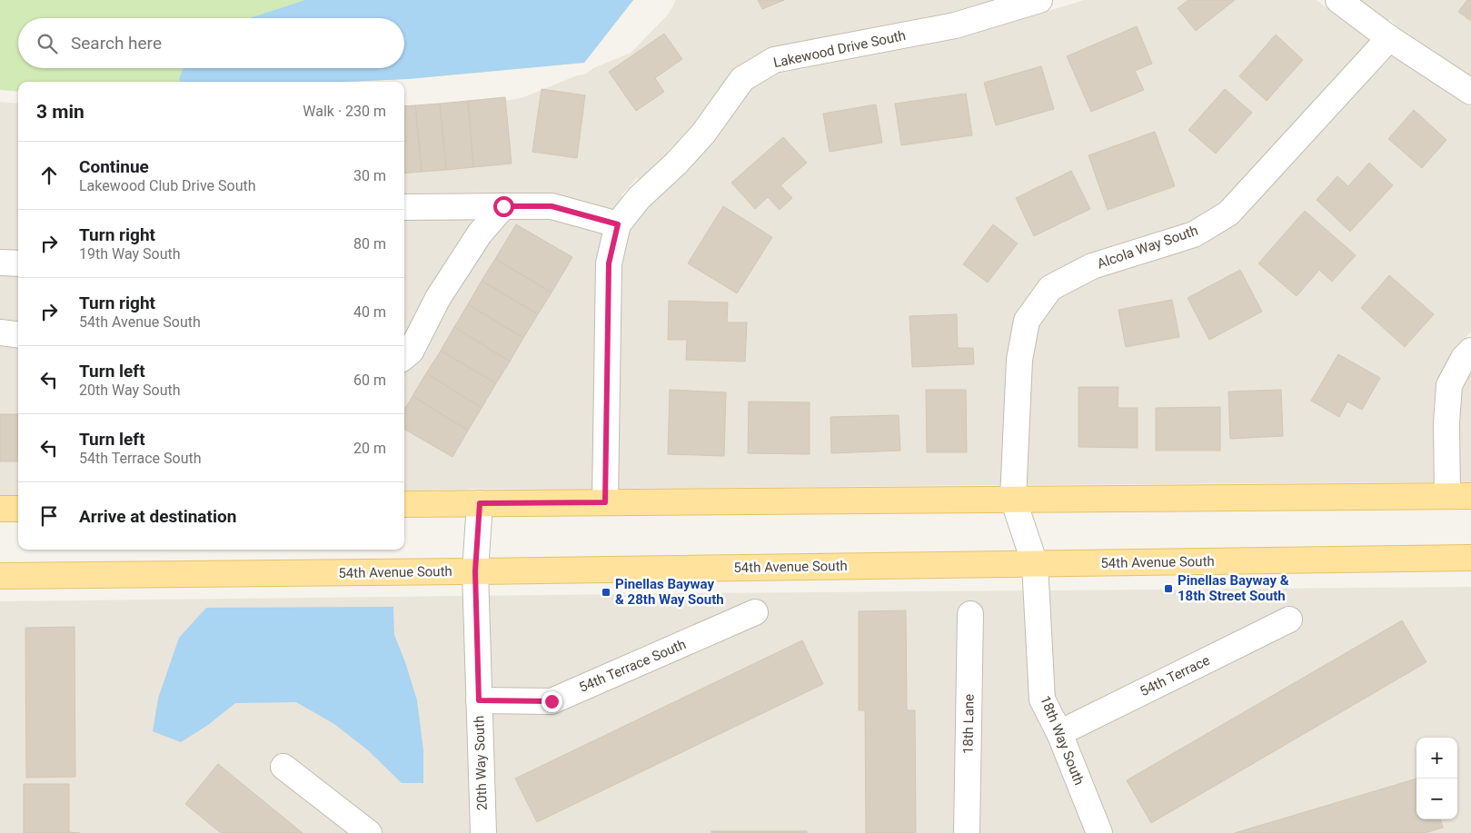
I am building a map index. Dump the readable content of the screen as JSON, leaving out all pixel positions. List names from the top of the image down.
{
  "streets": {
    "main road": ["54th Avenue South"],
    "street": [
      "Lakewood Drive South",
      "Alcola Way South",
      "54th Terrace South",
      "54th Terrace",
      "18th Lane",
      "18th Way South",
      "20th Way South"
    ]
  },
  "crossings": [
    ["Alcola Way South", "18th Way South"],
    ["54th Avenue South", "18th Way South"],
    ["54th Avenue South", "20th Way South"],
    ["54th Terrace South", "20th Way South"],
    ["54th Terrace", "18th Way South"]
  ],
  "places": {
    "transit": ["Pinellas Bayway & 18th Street South", "Pinellas Bayway & 28th Way South"]
  },
  "page": {
    "search": "Search here",
    "heading": ["3 min", "Walk · 230 m"],
    "list": [
      ["Continue", "Lakewood Club Drive South", "30 m"],
      ["Turn right", "19th Way South", "80 m"],
      ["Turn right", "54th Avenue South", "40 m"],
      ["Turn left", "20th Way South", "60 m"],
      ["Turn left", "54th Terrace South", "20 m"],
      "Arrive at destination"
    ],
    "map_buttons": ["+", "−"]
  }
}
